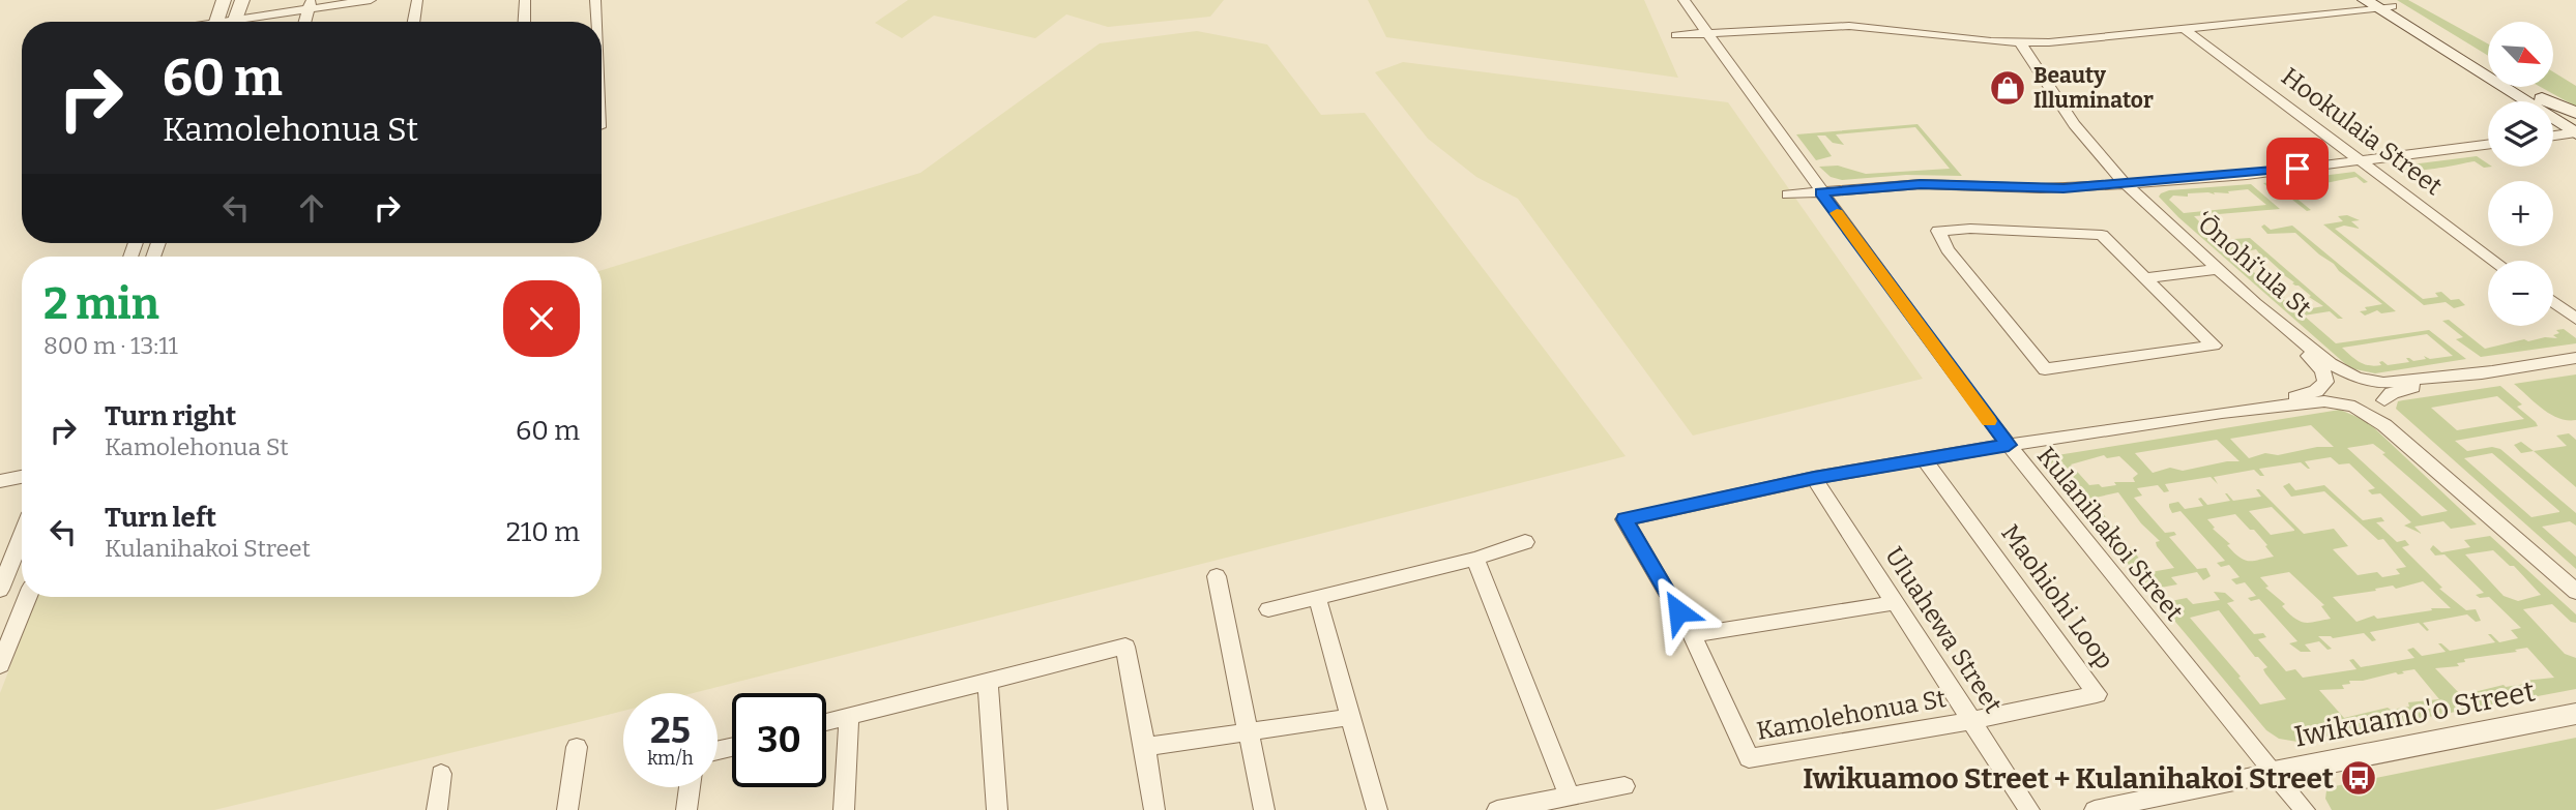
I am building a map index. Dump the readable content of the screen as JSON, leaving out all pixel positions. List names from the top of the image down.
{
  "streets": {
    "street": [
      "Hookulaia Street",
      "‘Ōnohi‘ula St",
      "Kulanihakoi Street",
      "Maohiohi Loop",
      "Uluahewa Street",
      "Iwikuamo'o Street",
      "Kamolehonua St"
    ]
  },
  "crossings": [
    ["‘Ōnohi‘ula St", "Kamolehonua St"],
    ["Kulanihakoi Street", "Iwikuamo'o Street"],
    ["Kulanihakoi Street", "Kamolehonua St"],
    ["Maohiohi Loop", "Uluahewa Street"],
    ["Maohiohi Loop", "Kamolehonua St"],
    ["Uluahewa Street", "Kamolehonua St"]
  ],
  "places": {
    "shop": ["Beauty Illuminator"],
    "bus stop": ["Iwikuamoo Street + Kulanihakoi Street"]
  },
  "north": "bottom right",
  "page": {
    "map_buttons": ["+", "−"],
    "turn": ["60 m", "Kamolehonua St"],
    "heading": ["2 min", "800 m · 13:11"],
    "list": [
      {
        "name": "Turn right",
        "note": "Kamolehonua St",
        "value": "60 m"
      },
      {
        "name": "Turn left",
        "note": "Kulanihakoi Street",
        "value": "210 m"
      }
    ],
    "speed": "25 km/h",
    "limit": "30"
  }
}
